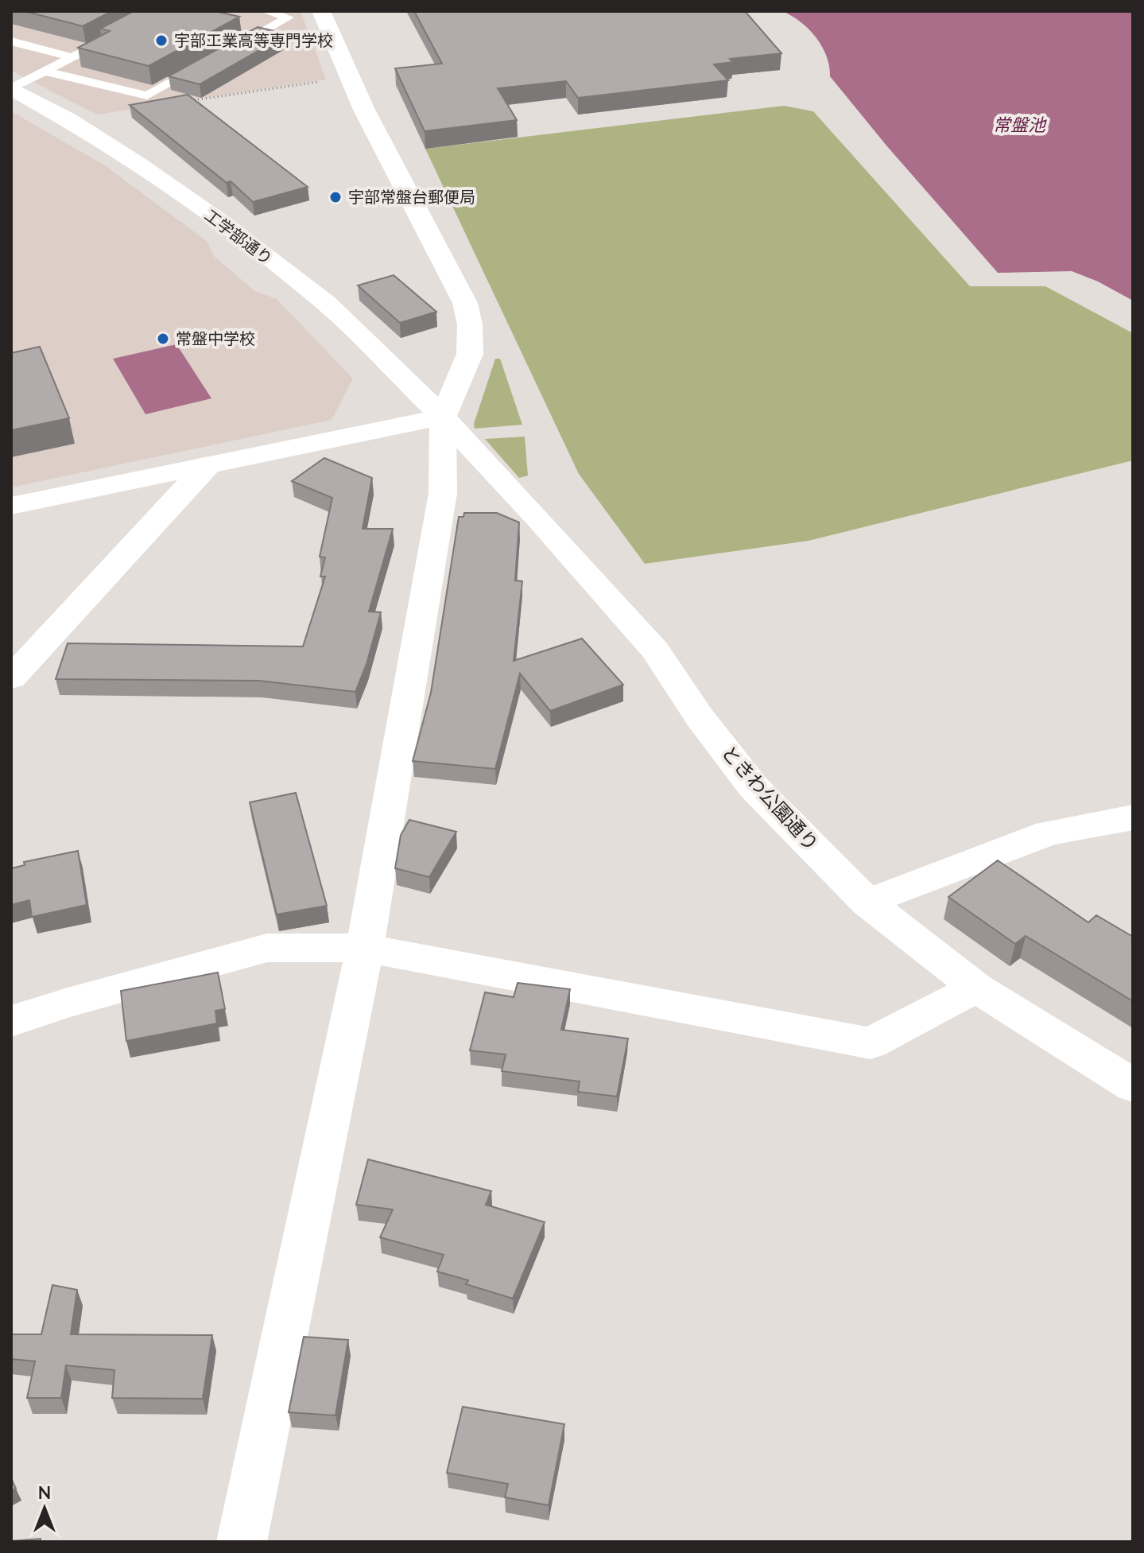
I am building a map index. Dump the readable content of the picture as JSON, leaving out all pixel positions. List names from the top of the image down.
{
  "streets": {
    "street": ["工学部通り", "ときわ公園通り"]
  },
  "crossings": [
    ["工学部通り", "ときわ公園通り"]
  ],
  "water": ["常盤池"],
  "places": ["宇部工業高等専門学校", "宇部常盤台郵便局", "常盤中学校"],
  "north": "top"
}
